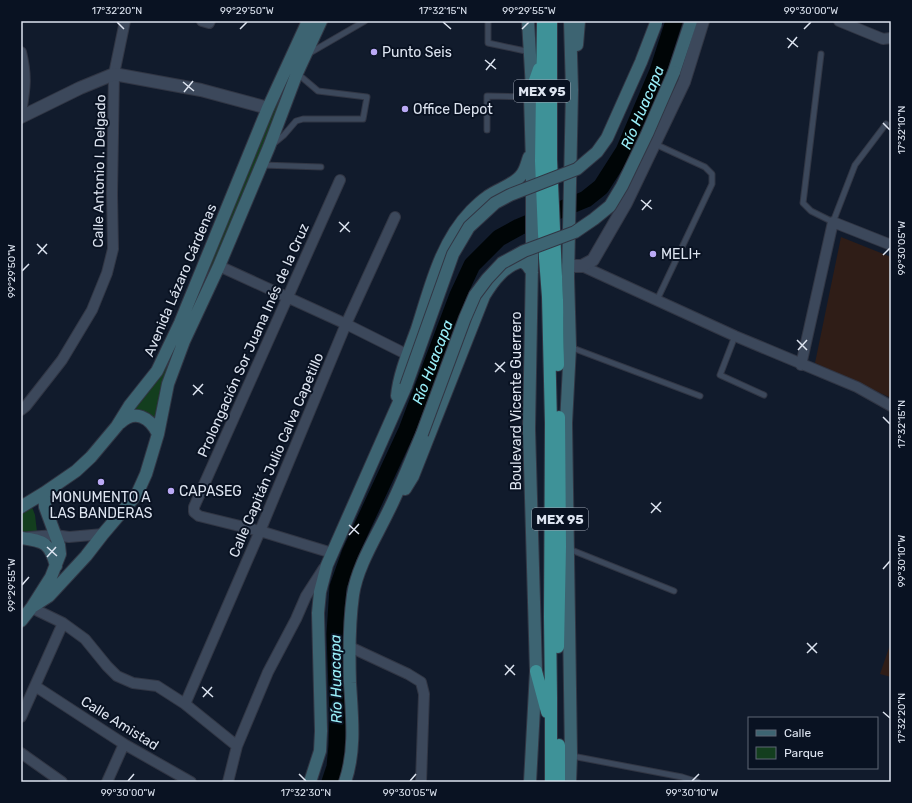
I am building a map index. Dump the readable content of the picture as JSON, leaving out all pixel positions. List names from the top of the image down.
{
  "streets": {
    "highway": ["MEX 95", "Boulevard Vicente Guerrero"],
    "main road": ["Avenida Lázaro Cárdenas"],
    "street": [
      "Calle Antonio I. Delgado",
      "Prolongación Sor Juana Inés de la Cruz",
      "Calle Capitán Julio Calva Capetillo",
      "Calle Amistad"
    ]
  },
  "crossings": [
    ["Prolongación Sor Juana Inés de la Cruz", "Calle Capitán Julio Calva Capetillo"]
  ],
  "water": ["Río Huacapa"],
  "places": [
    "Punto Seis",
    "Office Depot",
    "MELI+",
    "MONUMENTO A LAS BANDERAS",
    "CAPASEG"
  ],
  "legend": ["Calle", "Parque"],
  "coordinates": [
    "17°32'20\"N",
    "99°29'50\"W",
    "17°32'15\"N",
    "99°29'55\"W",
    "99°30'00\"W",
    "17°32'10\"N",
    "99°30'05\"W",
    "99°30'10\"W",
    "17°32'30\"N"
  ]
}
